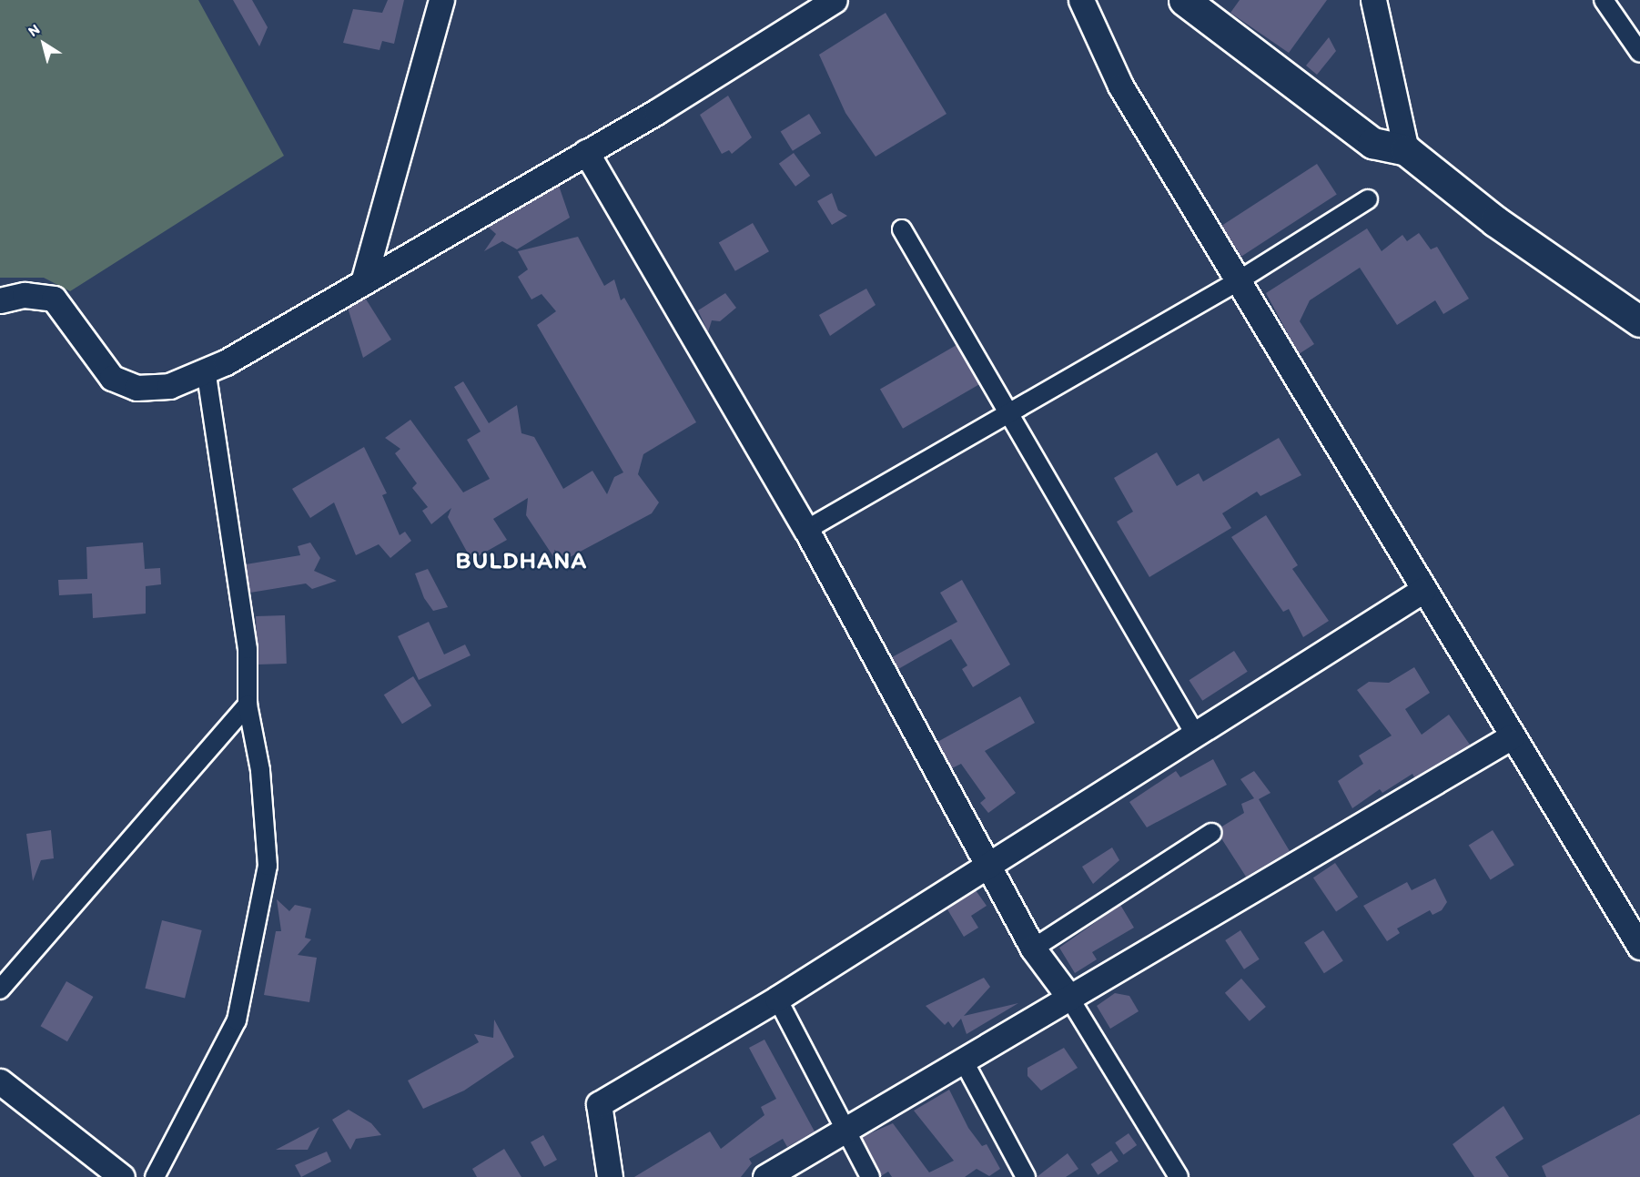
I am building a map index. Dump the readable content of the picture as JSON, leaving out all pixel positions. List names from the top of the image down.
{
  "districts": ["BULDHANA"],
  "north": "top left"
}
